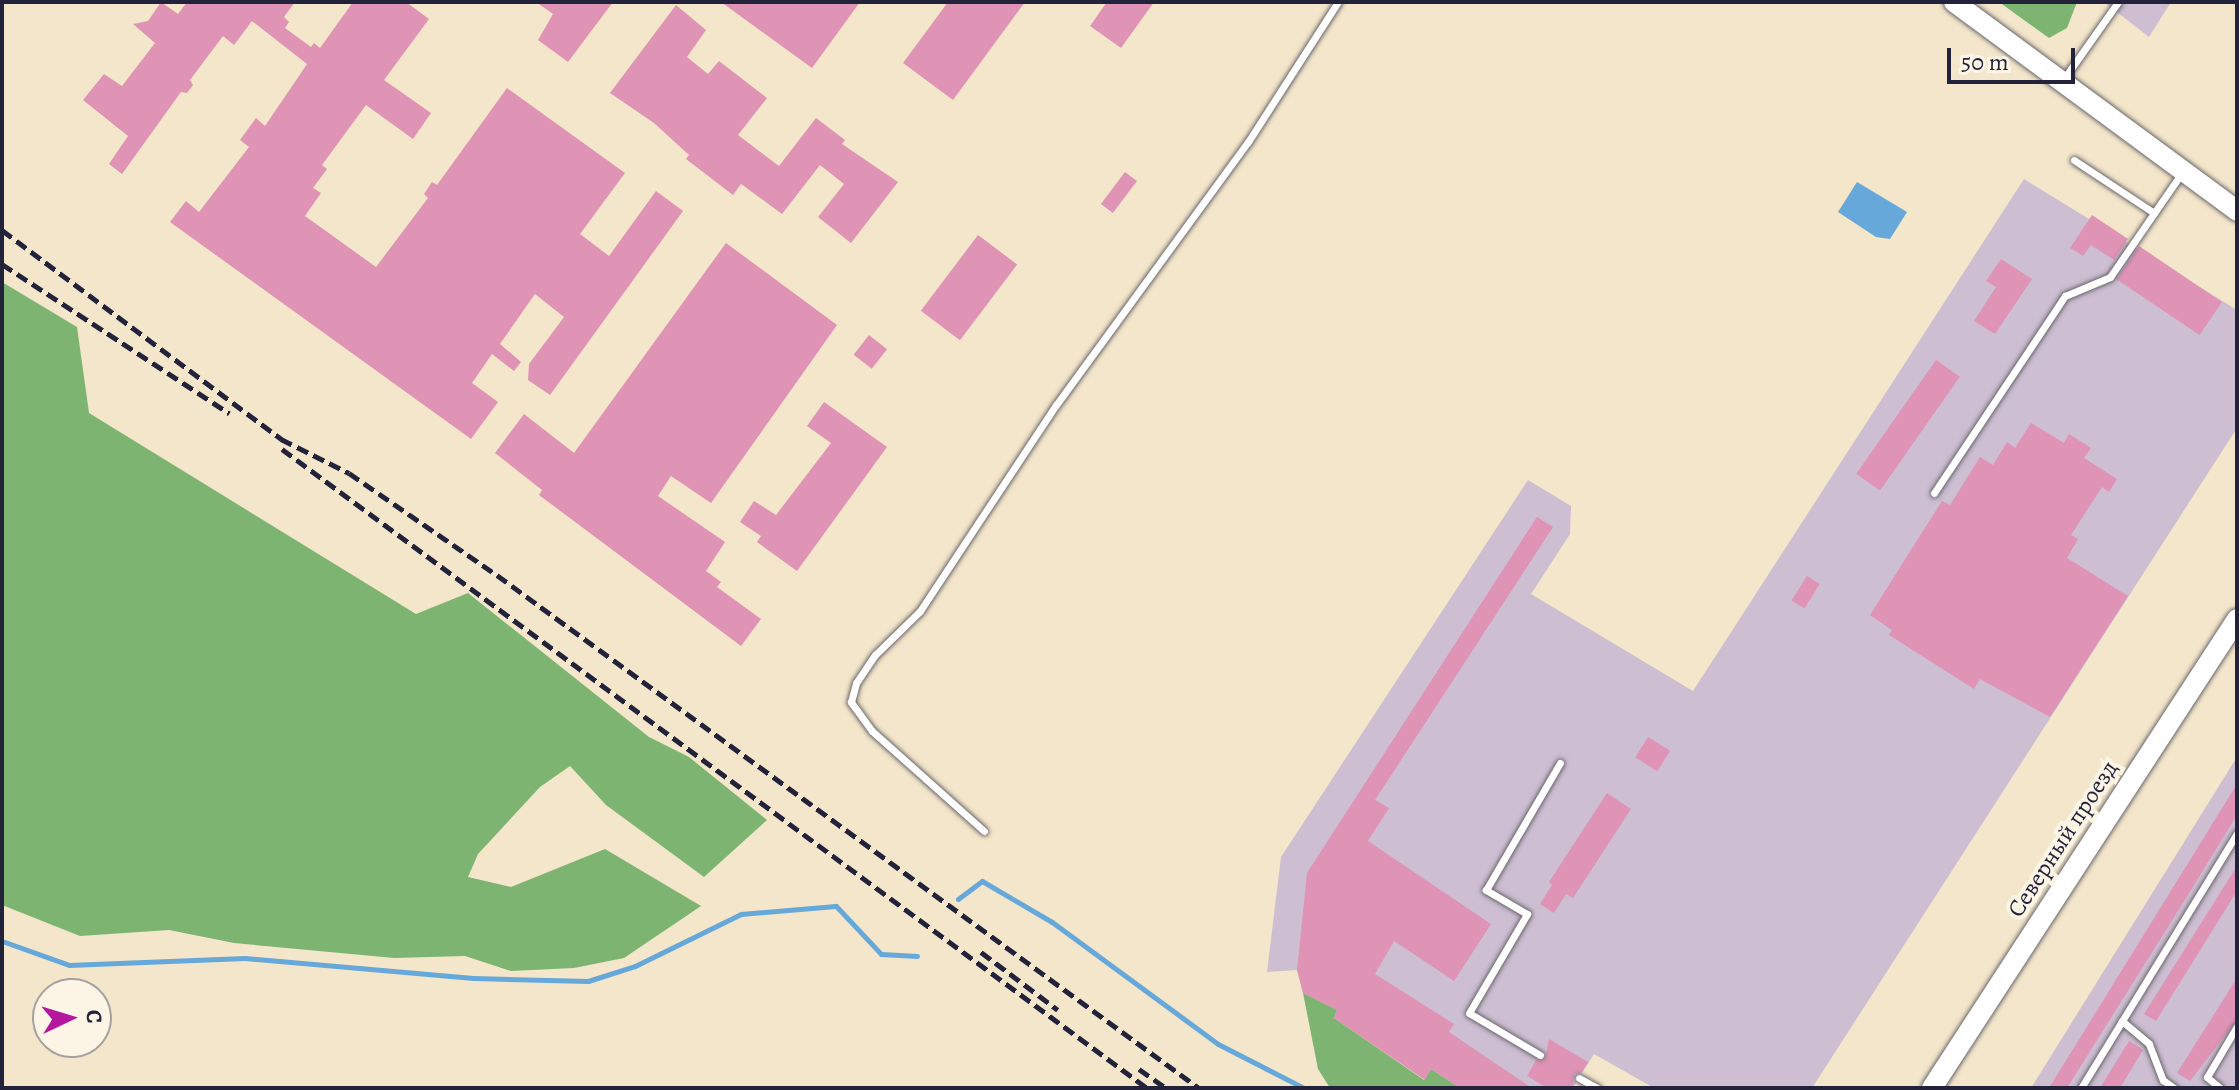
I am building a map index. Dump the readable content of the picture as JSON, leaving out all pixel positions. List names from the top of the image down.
{
  "streets": {
    "street": ["Северный проезд"]
  },
  "scale_bar": "50 m",
  "north": "right"
}
